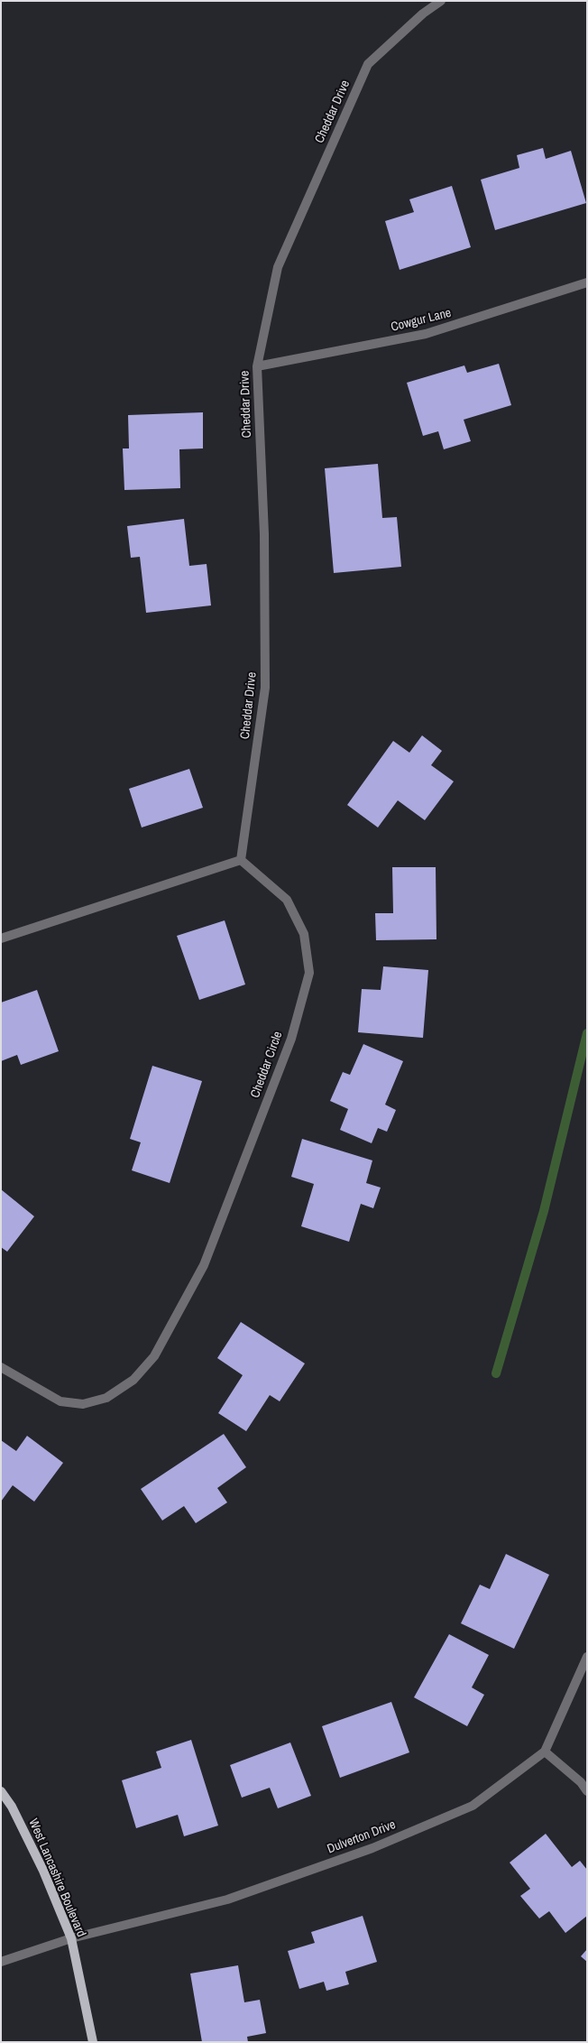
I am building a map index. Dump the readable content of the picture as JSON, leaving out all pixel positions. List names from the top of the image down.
{
  "streets": {
    "main road": ["West Lancashire Boulevard"],
    "street": [
      "Cheddar Drive",
      "Cowgur Lane",
      "Cheddar Circle",
      "Dulverton Drive"
    ]
  },
  "crossings": [
    ["Cheddar Drive", "Cowgur Lane"],
    ["Cheddar Drive", "Cheddar Circle"],
    ["Dulverton Drive", "West Lancashire Boulevard"]
  ]
}
